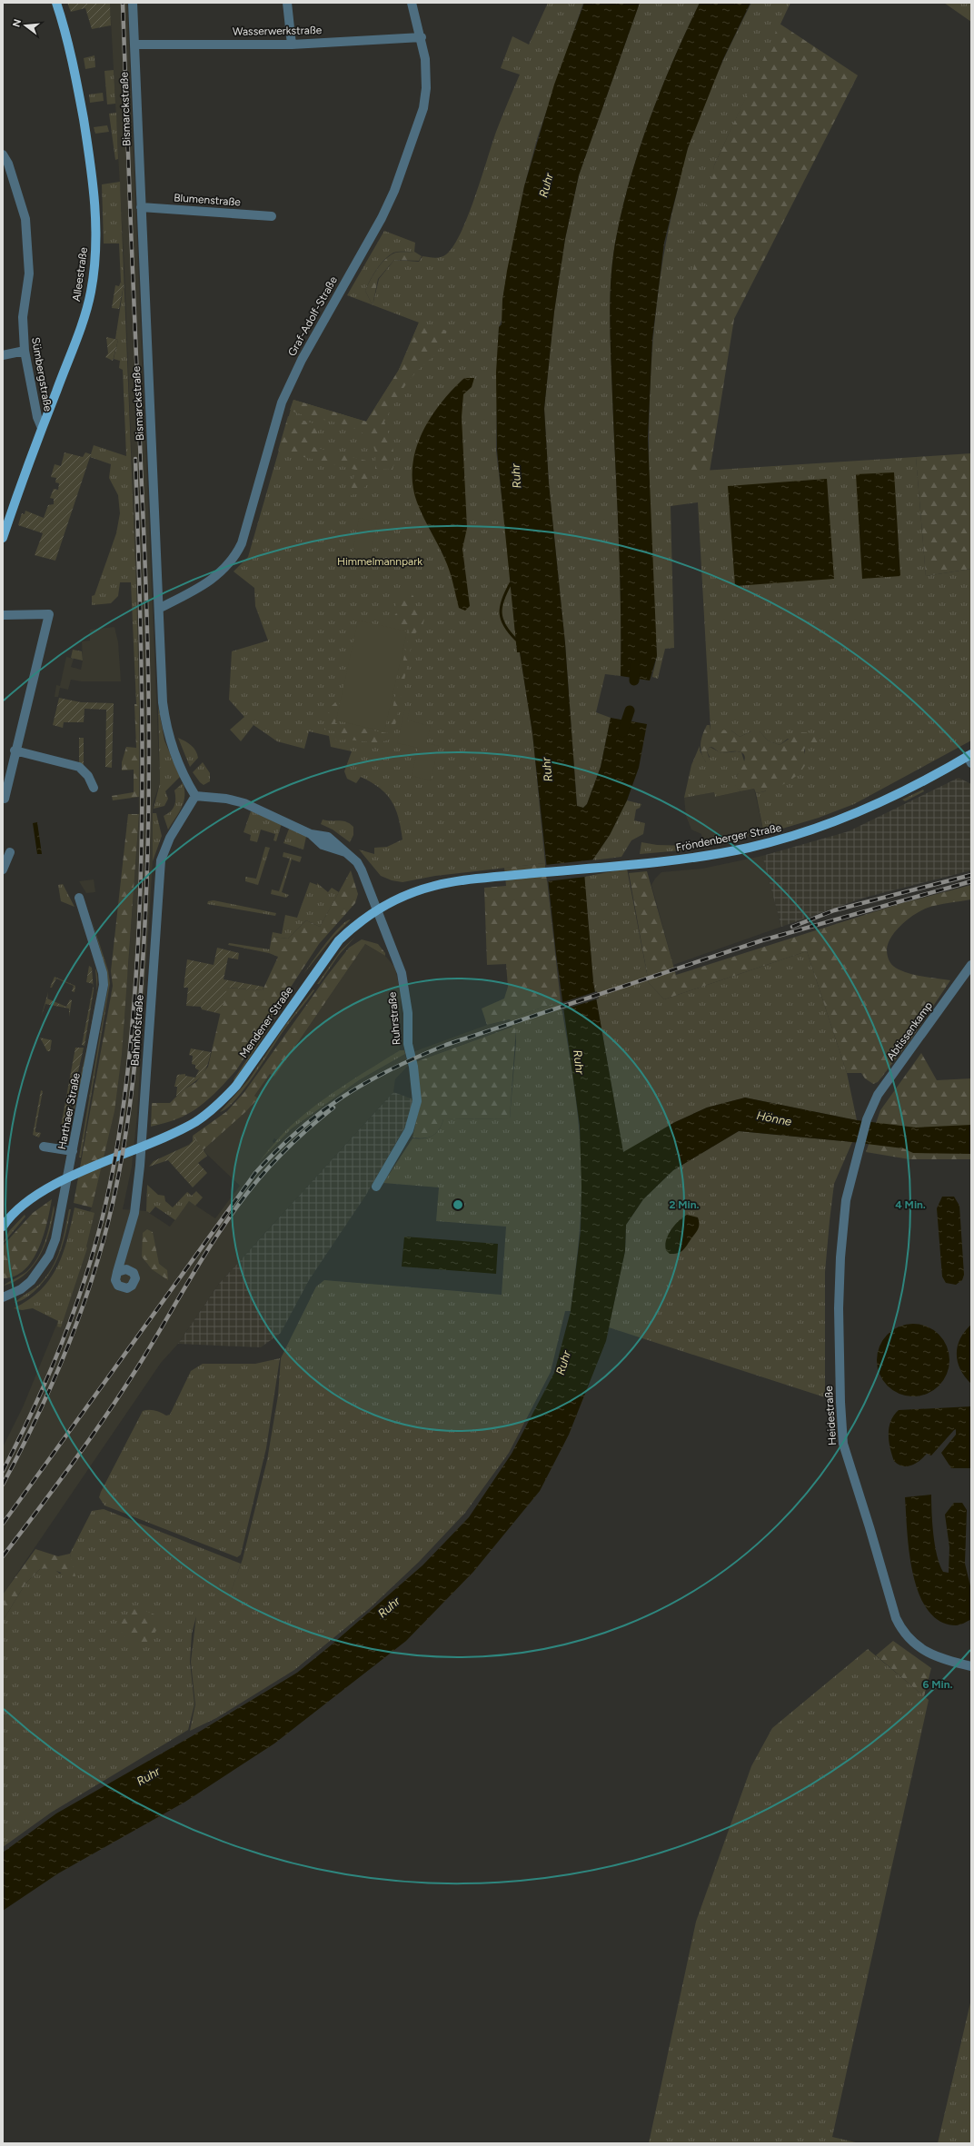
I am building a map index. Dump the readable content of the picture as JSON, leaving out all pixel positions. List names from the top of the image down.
{
  "streets": {
    "main road": ["Alleestraße", "Fröndenberger Straße", "Mendener Straße"],
    "street": [
      "Wasserwerkstraße",
      "Bismarckstraße",
      "Blumenstraße",
      "Graf-Adolf-Straße",
      "Sümbergstraße",
      "Ruhrstraße",
      "Bahnhofstraße",
      "Abtissenkamp",
      "Harthaer Straße",
      "Heidestraße"
    ]
  },
  "crossings": [
    ["Wasserwerkstraße", "Bismarckstraße"],
    ["Wasserwerkstraße", "Graf-Adolf-Straße"],
    ["Bismarckstraße", "Blumenstraße"],
    ["Bismarckstraße", "Graf-Adolf-Straße"],
    ["Bismarckstraße", "Ruhrstraße"],
    ["Bismarckstraße", "Bahnhofstraße"],
    ["Alleestraße", "Sümbergstraße"],
    ["Fröndenberger Straße", "Mendener Straße"],
    ["Ruhrstraße", "Mendener Straße"],
    ["Ruhrstraße", "Bahnhofstraße"],
    ["Abtissenkamp", "Heidestraße"]
  ],
  "water": ["Ruhr", "Hönne"],
  "parks": ["Himmelmannpark"],
  "north": "left",
  "rings": ["2 Min.", "4 Min.", "6 Min."]
}
